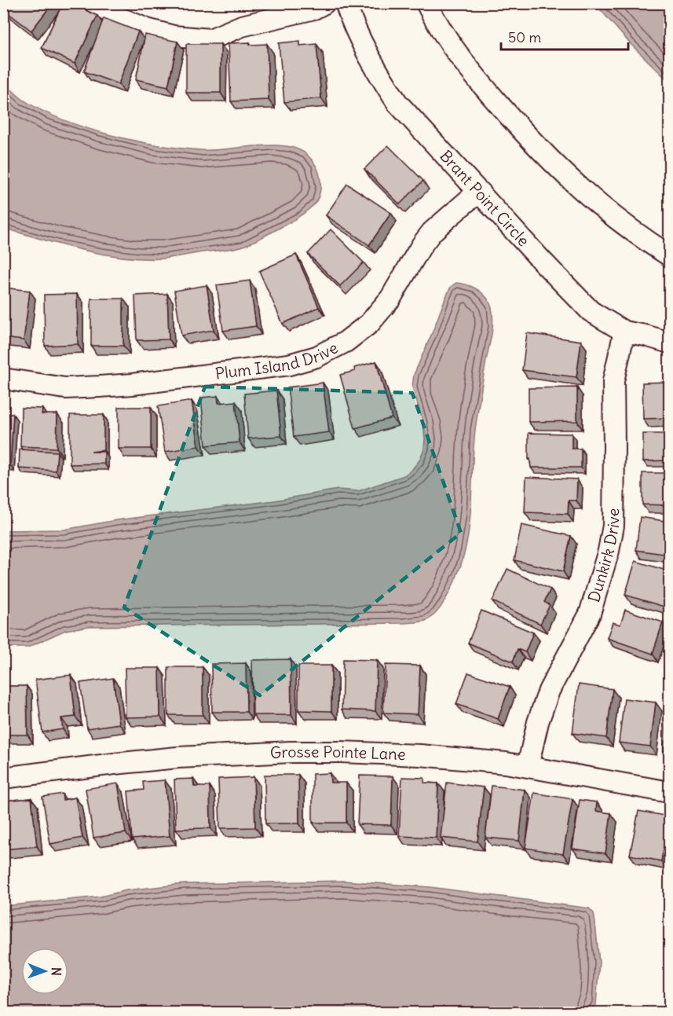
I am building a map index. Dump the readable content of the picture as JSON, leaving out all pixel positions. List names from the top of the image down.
{
  "streets": {
    "street": [
      "Brant Point Circle",
      "Plum Island Drive",
      "Dunkirk Drive",
      "Grosse Pointe Lane"
    ]
  },
  "crossings": [
    ["Brant Point Circle", "Plum Island Drive"],
    ["Brant Point Circle", "Dunkirk Drive"],
    ["Dunkirk Drive", "Grosse Pointe Lane"]
  ],
  "scale_bar": "50 m",
  "north": "right"
}
